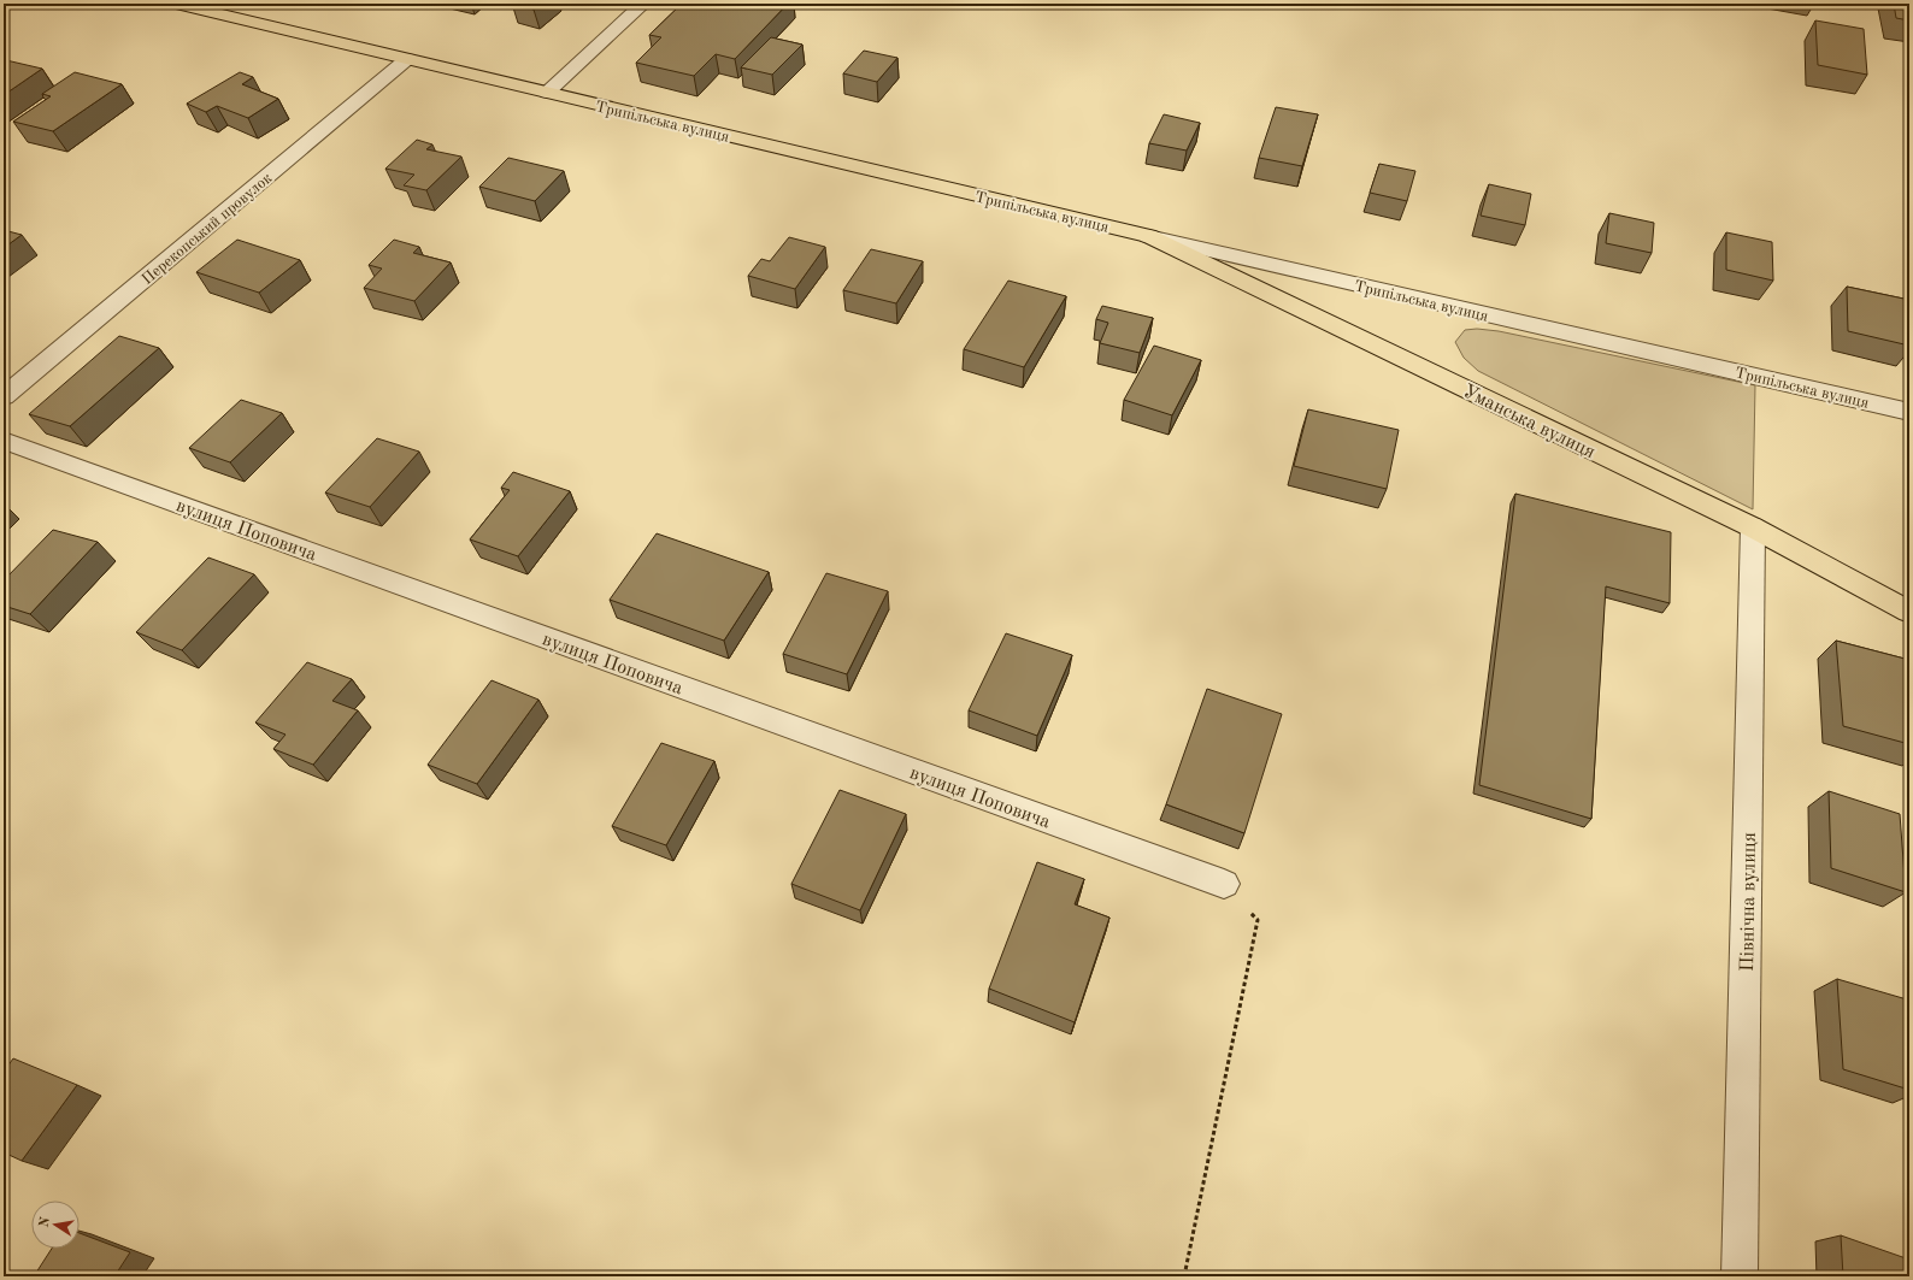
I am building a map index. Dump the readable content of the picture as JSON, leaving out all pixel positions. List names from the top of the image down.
{
  "streets": {
    "main road": ["Трипільська вулиця", "Уманська вулиця"],
    "street": ["Перекопський провулок", "вулиця Поповича", "Північна вулиця"]
  },
  "crossings": [
    ["Трипільська вулиця", "Перекопський провулок"],
    ["Трипільська вулиця", "Уманська вулиця"],
    ["Уманська вулиця", "Північна вулиця"]
  ],
  "north": "left"
}
